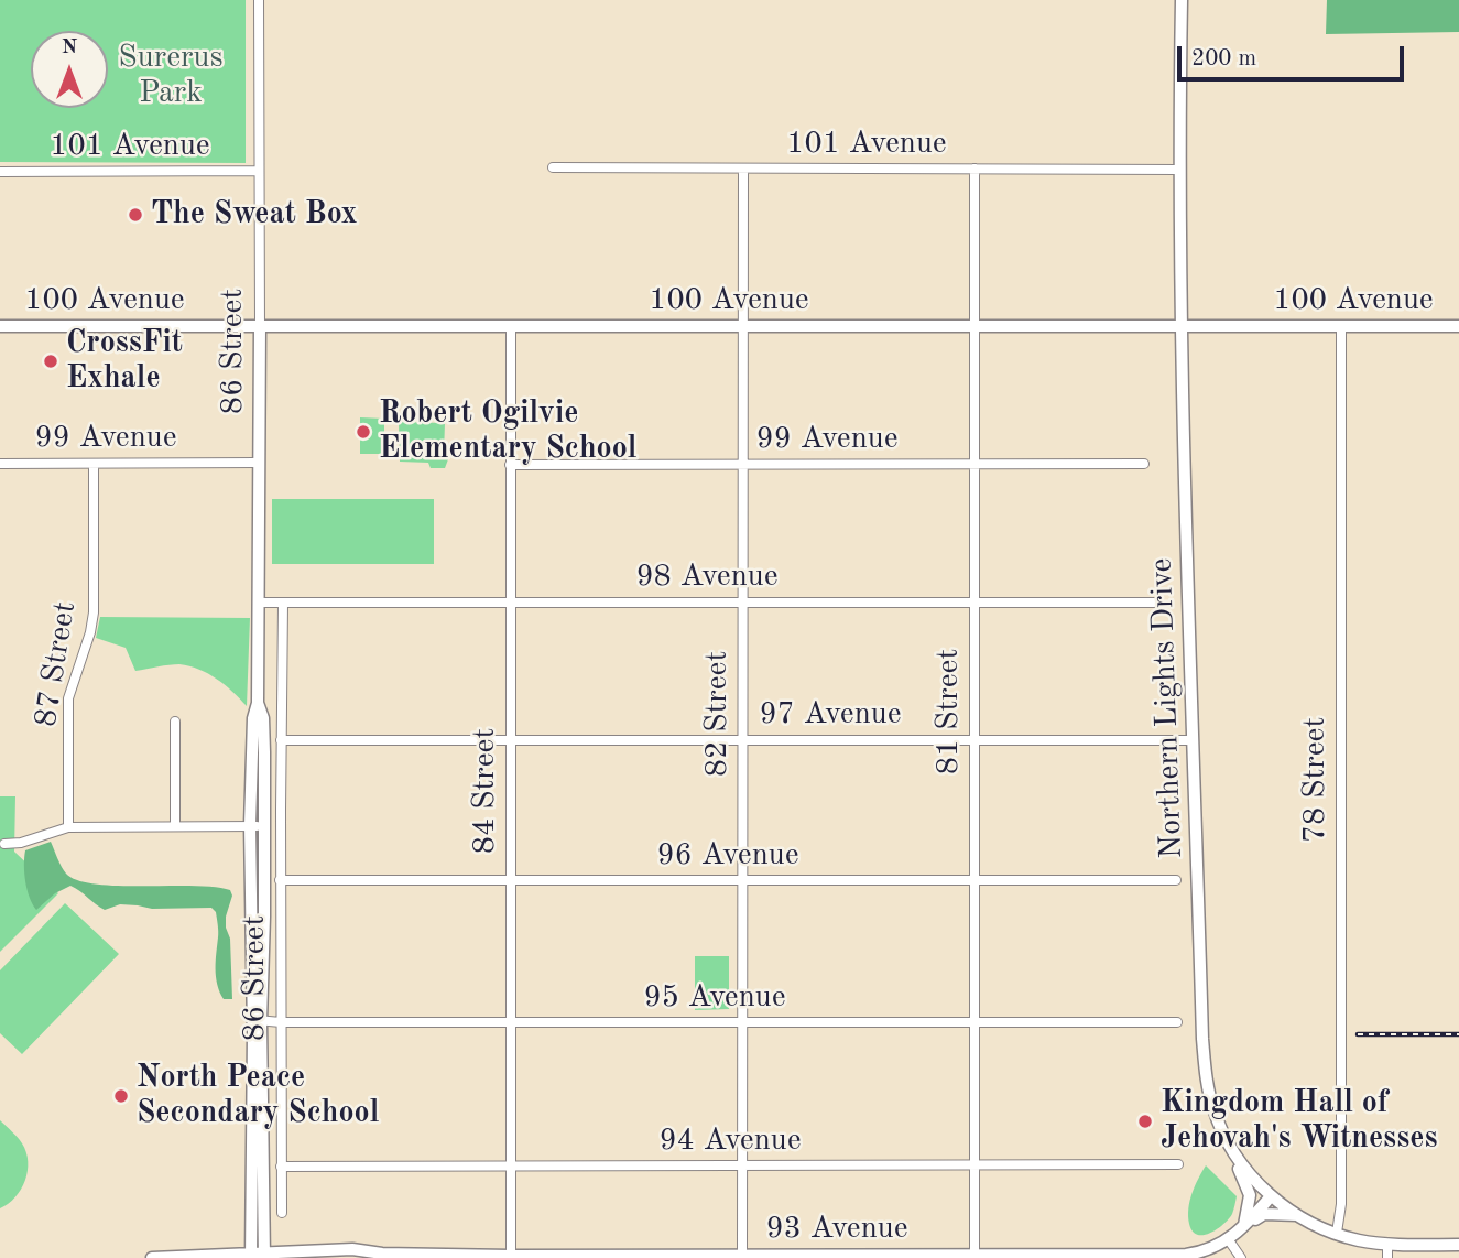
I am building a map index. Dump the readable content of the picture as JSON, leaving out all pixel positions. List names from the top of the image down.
{
  "streets": {
    "main road": [
      "100 Avenue",
      "86 Street",
      "Northern Lights Drive",
      "93 Avenue"
    ],
    "street": [
      "101 Avenue",
      "99 Avenue",
      "98 Avenue",
      "87 Street",
      "81 Street",
      "82 Street",
      "97 Avenue",
      "78 Street",
      "84 Street",
      "96 Avenue",
      "95 Avenue",
      "94 Avenue"
    ]
  },
  "crossings": [
    ["101 Avenue", "86 Street"],
    ["101 Avenue", "Northern Lights Drive"],
    ["101 Avenue", "81 Street"],
    ["101 Avenue", "82 Street"],
    ["100 Avenue", "86 Street"],
    ["100 Avenue", "Northern Lights Drive"],
    ["100 Avenue", "81 Street"],
    ["100 Avenue", "82 Street"],
    ["100 Avenue", "78 Street"],
    ["100 Avenue", "84 Street"],
    ["86 Street", "99 Avenue"],
    ["86 Street", "98 Avenue"],
    ["86 Street", "97 Avenue"],
    ["86 Street", "96 Avenue"],
    ["86 Street", "95 Avenue"],
    ["86 Street", "94 Avenue"],
    ["86 Street", "93 Avenue"],
    ["99 Avenue", "87 Street"],
    ["99 Avenue", "81 Street"],
    ["99 Avenue", "82 Street"],
    ["99 Avenue", "84 Street"],
    ["98 Avenue", "81 Street"],
    ["98 Avenue", "82 Street"],
    ["98 Avenue", "84 Street"],
    ["Northern Lights Drive", "97 Avenue"],
    ["Northern Lights Drive", "78 Street"],
    ["Northern Lights Drive", "93 Avenue"],
    ["81 Street", "97 Avenue"],
    ["81 Street", "96 Avenue"],
    ["81 Street", "95 Avenue"],
    ["81 Street", "94 Avenue"],
    ["81 Street", "93 Avenue"],
    ["82 Street", "97 Avenue"],
    ["82 Street", "96 Avenue"],
    ["82 Street", "95 Avenue"],
    ["82 Street", "94 Avenue"],
    ["82 Street", "93 Avenue"],
    ["97 Avenue", "84 Street"],
    ["84 Street", "96 Avenue"],
    ["84 Street", "95 Avenue"],
    ["84 Street", "94 Avenue"],
    ["84 Street", "93 Avenue"]
  ],
  "parks": ["Surerus Park"],
  "places": [
    "The Sweat Box",
    "CrossFit Exhale",
    "Robert Ogilvie Elementary School",
    "North Peace Secondary School",
    "Kingdom Hall of Jehovah's Witnesses"
  ],
  "scale_bar": "200 m",
  "north": "top"
}
